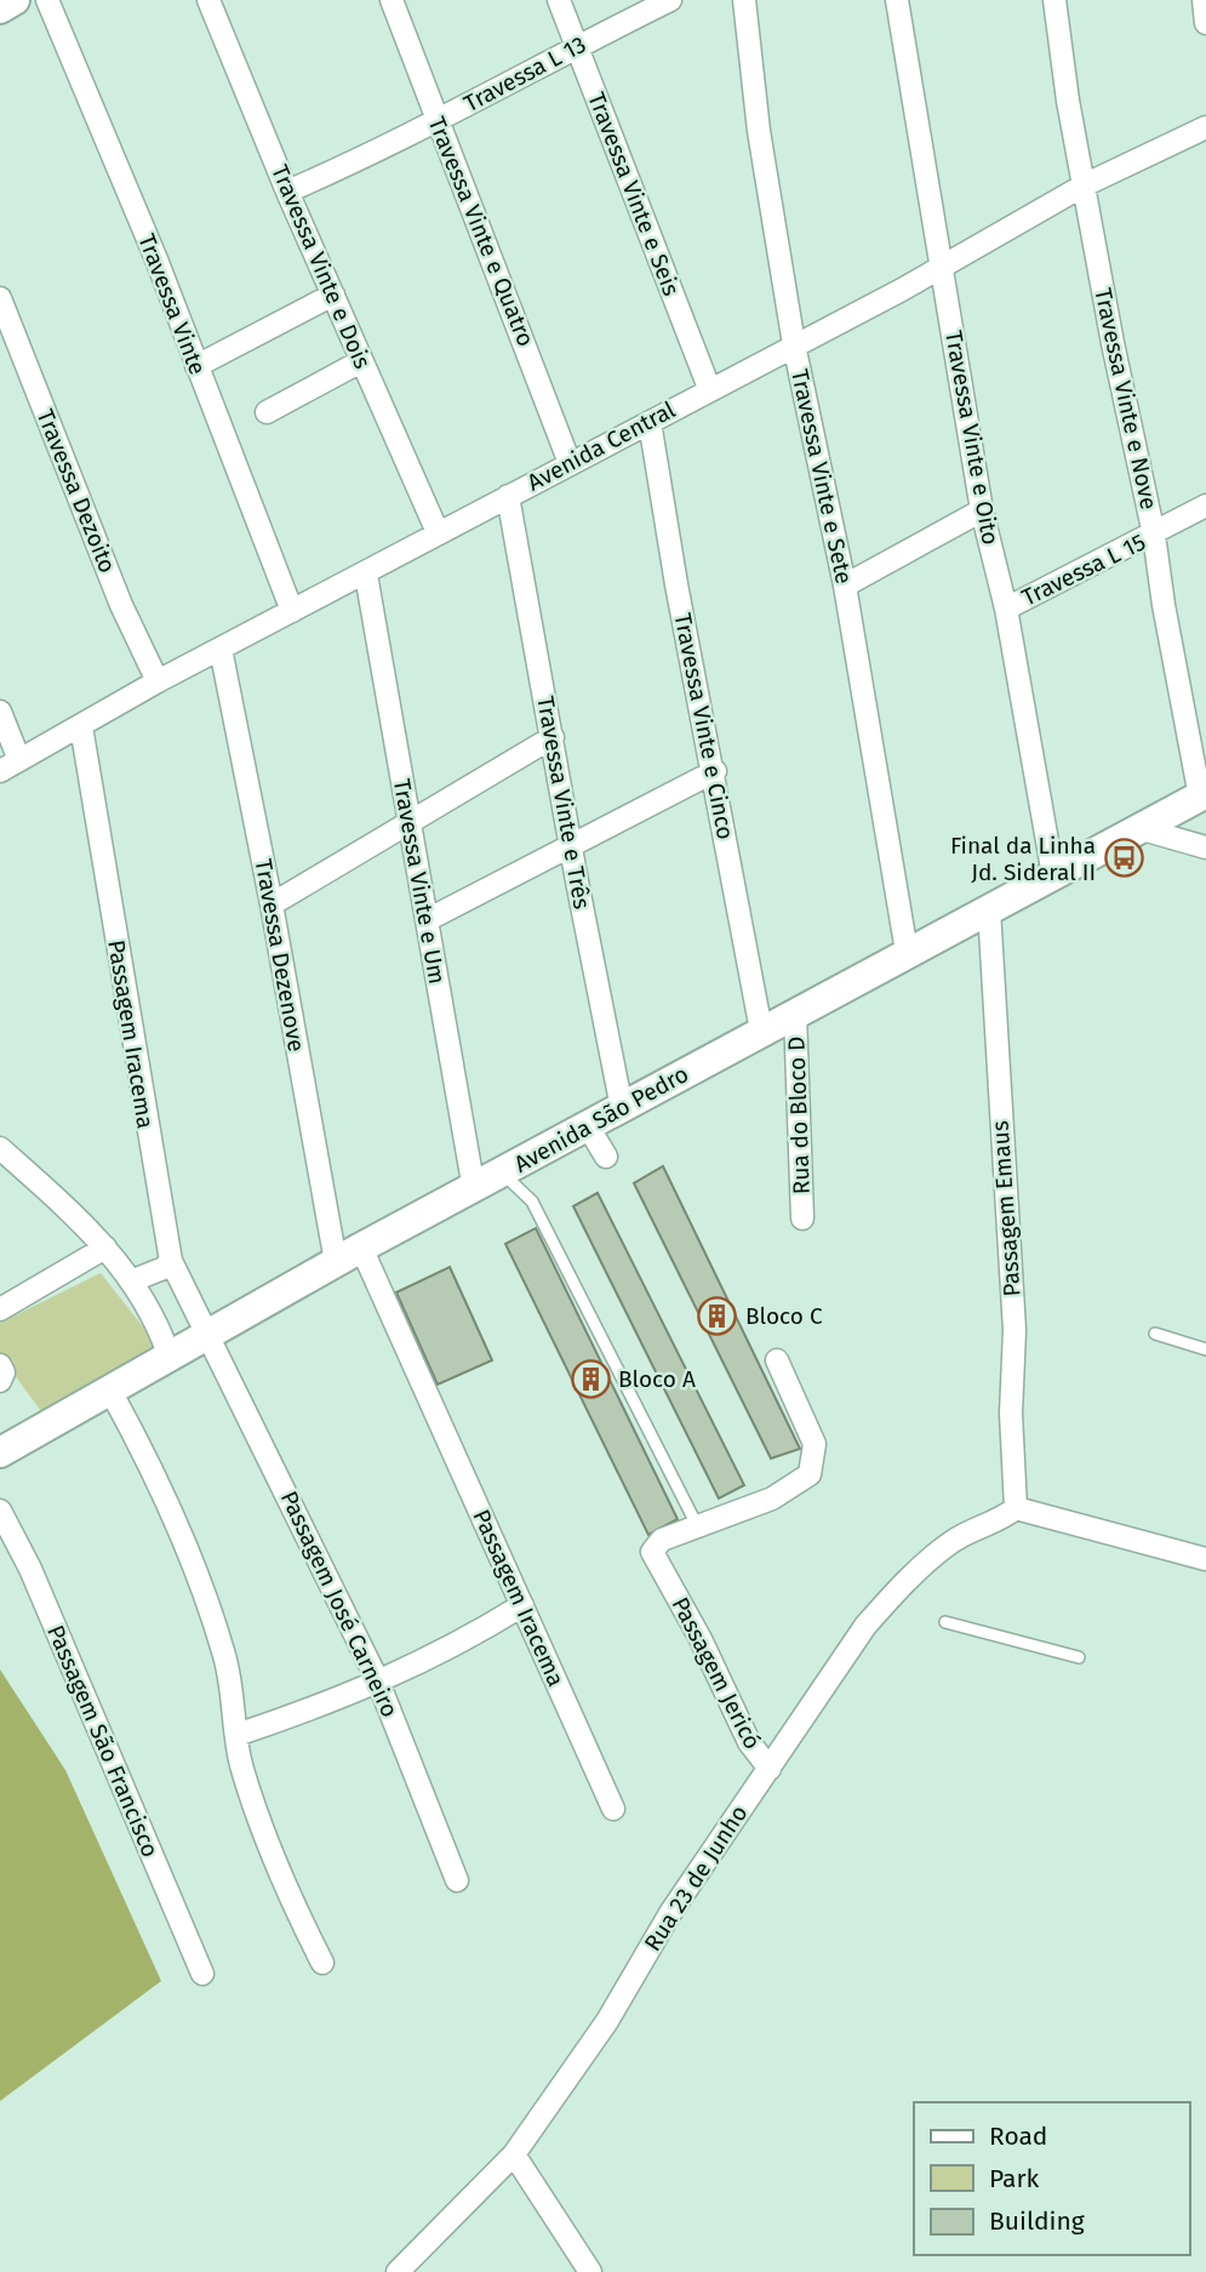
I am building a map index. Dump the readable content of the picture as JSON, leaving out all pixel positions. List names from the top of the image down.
{
  "streets": {
    "main road": ["Avenida São Pedro"],
    "street": [
      "Travessa L 13",
      "Travessa Vinte e Seis",
      "Travessa Vinte e Quatro",
      "Travessa Vinte e Dois",
      "Travessa Vinte",
      "Travessa Vinte e Nove",
      "Travessa Vinte e Oito",
      "Avenida Central",
      "Travessa Vinte e Sete",
      "Travessa Dezoito",
      "Travessa L 15",
      "Travessa Vinte e Cinco",
      "Travessa Vinte e Três",
      "Travessa Vinte e Um",
      "Travessa Dezenove",
      "Passagem Iracema",
      "Rua do Bloco D",
      "Passagem Emaus",
      "Passagem José Carneiro",
      "Passagem Jericó",
      "Passagem São Francisco",
      "Rua 23 de Junho"
    ]
  },
  "crossings": [
    ["Travessa L 13", "Travessa Vinte e Seis"],
    ["Travessa L 13", "Travessa Vinte e Quatro"],
    ["Travessa L 13", "Travessa Vinte e Dois"],
    ["Travessa Vinte e Seis", "Avenida Central"],
    ["Travessa Vinte e Quatro", "Avenida Central"],
    ["Travessa Vinte e Dois", "Avenida Central"],
    ["Travessa Vinte", "Avenida Central"],
    ["Travessa Vinte e Nove", "Avenida Central"],
    ["Travessa Vinte e Nove", "Travessa L 15"],
    ["Travessa Vinte e Nove", "Avenida São Pedro"],
    ["Travessa Vinte e Oito", "Avenida Central"],
    ["Travessa Vinte e Oito", "Travessa L 15"],
    ["Travessa Vinte e Oito", "Avenida São Pedro"],
    ["Avenida Central", "Travessa Vinte e Sete"],
    ["Avenida Central", "Travessa Dezoito"],
    ["Avenida Central", "Travessa Vinte e Cinco"],
    ["Avenida Central", "Travessa Vinte e Três"],
    ["Avenida Central", "Travessa Vinte e Um"],
    ["Avenida Central", "Travessa Dezenove"],
    ["Avenida Central", "Passagem Iracema"],
    ["Travessa Vinte e Sete", "Avenida São Pedro"],
    ["Travessa Vinte e Cinco", "Avenida São Pedro"],
    ["Travessa Vinte e Três", "Avenida São Pedro"],
    ["Travessa Vinte e Um", "Avenida São Pedro"],
    ["Travessa Dezenove", "Passagem Iracema"],
    ["Travessa Dezenove", "Avenida São Pedro"],
    ["Passagem Iracema", "Avenida São Pedro"],
    ["Passagem Iracema", "Passagem José Carneiro"],
    ["Rua do Bloco D", "Avenida São Pedro"],
    ["Avenida São Pedro", "Passagem Emaus"],
    ["Avenida São Pedro", "Passagem José Carneiro"],
    ["Passagem Emaus", "Rua 23 de Junho"],
    ["Passagem Jericó", "Rua 23 de Junho"]
  ],
  "places": {
    "bus stop": ["Final da Linha Jd. Sideral II"],
    "building": ["Bloco C", "Bloco A"]
  },
  "legend": ["Road", "Park", "Building"]
}
